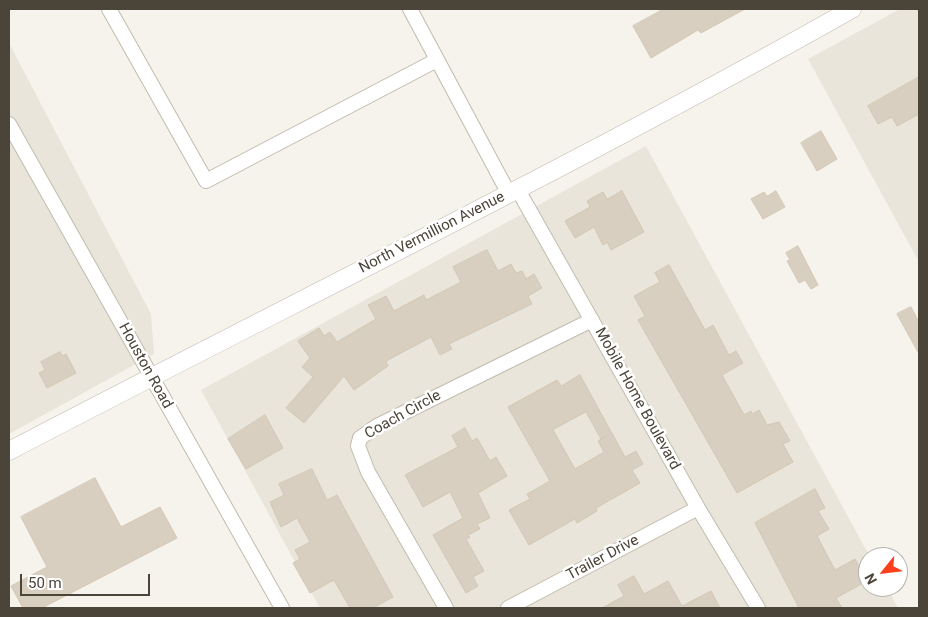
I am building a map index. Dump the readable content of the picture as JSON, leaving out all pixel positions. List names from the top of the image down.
{
  "streets": {
    "street": [
      "North Vermillion Avenue",
      "Houston Road",
      "Mobile Home Boulevard",
      "Coach Circle",
      "Trailer Drive"
    ]
  },
  "crossings": [
    ["North Vermillion Avenue", "Houston Road"],
    ["North Vermillion Avenue", "Mobile Home Boulevard"],
    ["Mobile Home Boulevard", "Coach Circle"],
    ["Mobile Home Boulevard", "Trailer Drive"]
  ],
  "scale_bar": "50 m",
  "north": "bottom left"
}
